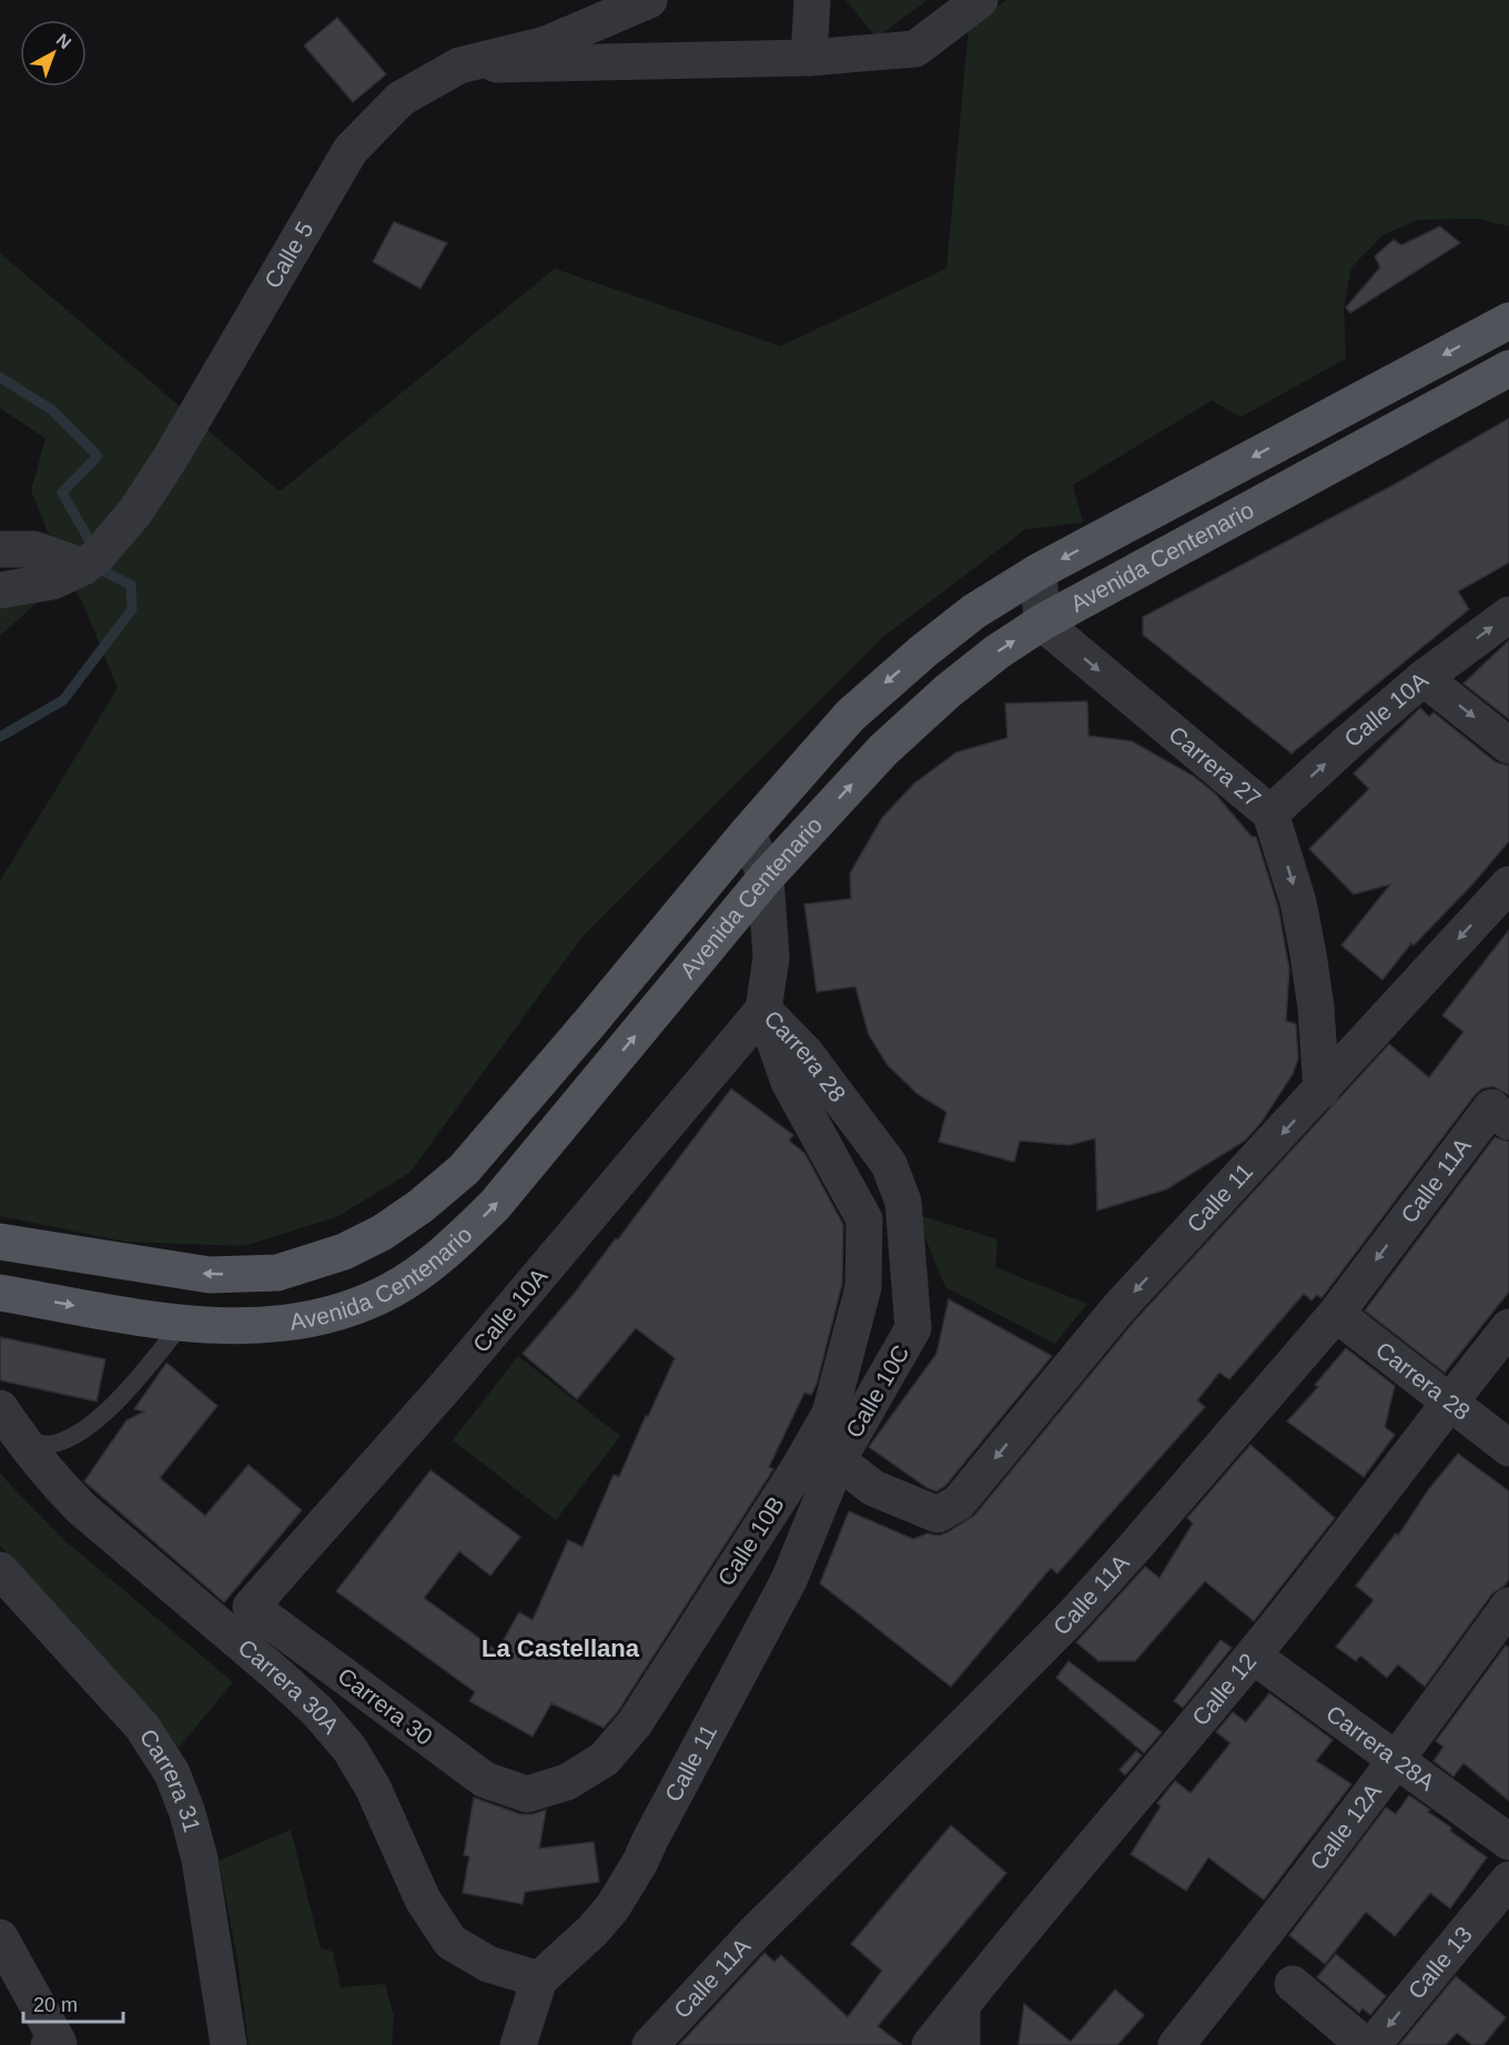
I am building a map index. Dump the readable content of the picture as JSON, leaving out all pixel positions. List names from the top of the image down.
{
  "streets": {
    "main road": ["Avenida Centenario"],
    "street": [
      "Calle 5",
      "Calle 10A",
      "Carrera 27",
      "Carrera 28",
      "Calle 11A",
      "Calle 11",
      "Calle 10C",
      "Calle 10B",
      "Carrera 30A",
      "Calle 12",
      "Carrera 30",
      "Carrera 28A",
      "Carrera 31",
      "Calle 12A",
      "Calle 13"
    ]
  },
  "crossings": [
    ["Avenida Centenario", "Carrera 27"],
    ["Calle 10A", "Carrera 27"],
    ["Calle 10A", "Carrera 28"],
    ["Calle 10A", "Carrera 30"],
    ["Carrera 27", "Calle 11"],
    ["Carrera 28", "Calle 11A"],
    ["Carrera 28", "Calle 10C"],
    ["Carrera 28", "Calle 10B"],
    ["Carrera 28", "Calle 12"],
    ["Calle 11", "Calle 10C"],
    ["Calle 11", "Carrera 30A"],
    ["Calle 10B", "Carrera 30"],
    ["Calle 12", "Carrera 28A"],
    ["Carrera 28A", "Calle 12A"]
  ],
  "one_way": ["Carrera 27", "Calle 13"],
  "districts": ["La Castellana"],
  "scale_bar": "20 m",
  "north": "top right"
}
